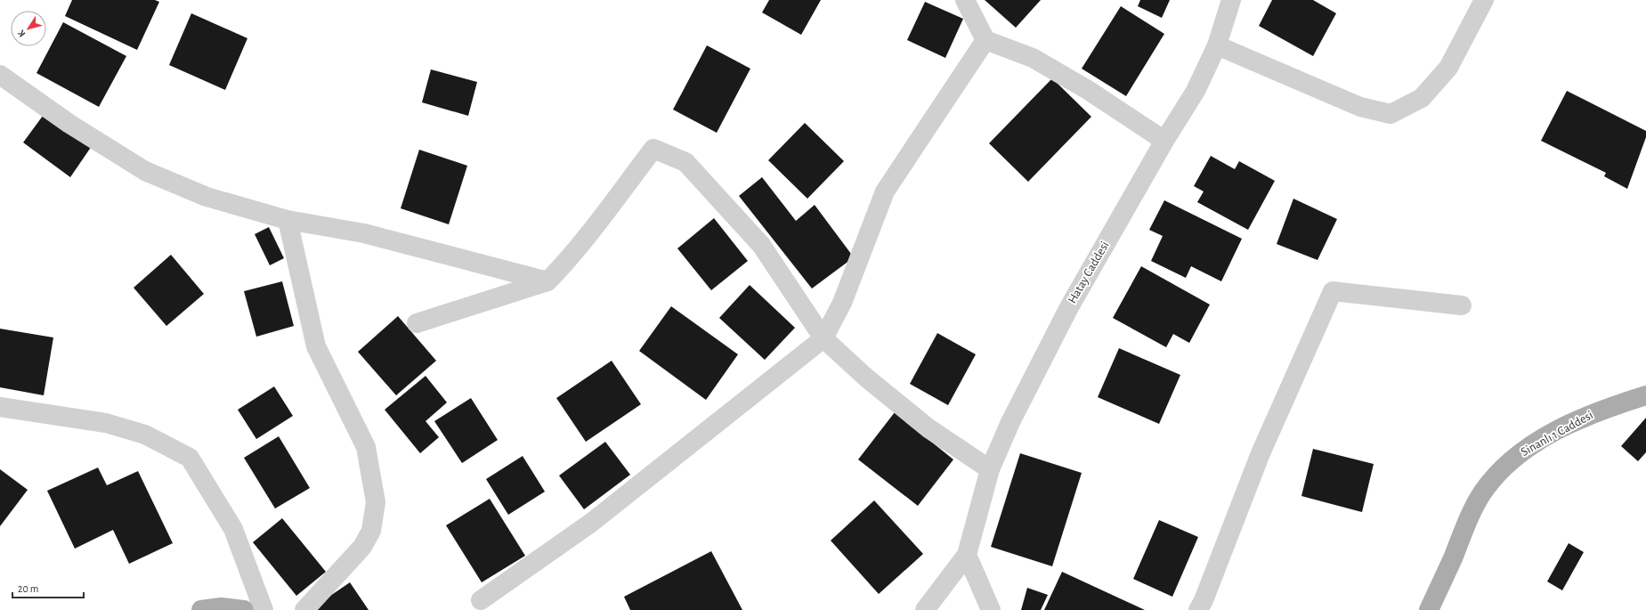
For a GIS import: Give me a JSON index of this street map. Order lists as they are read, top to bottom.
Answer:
{
  "streets": {
    "main road": ["Sinanlı 1 Caddesi"],
    "street": ["Hatay Caddesi"]
  },
  "scale_bar": "20 m",
  "north": "bottom left"
}
